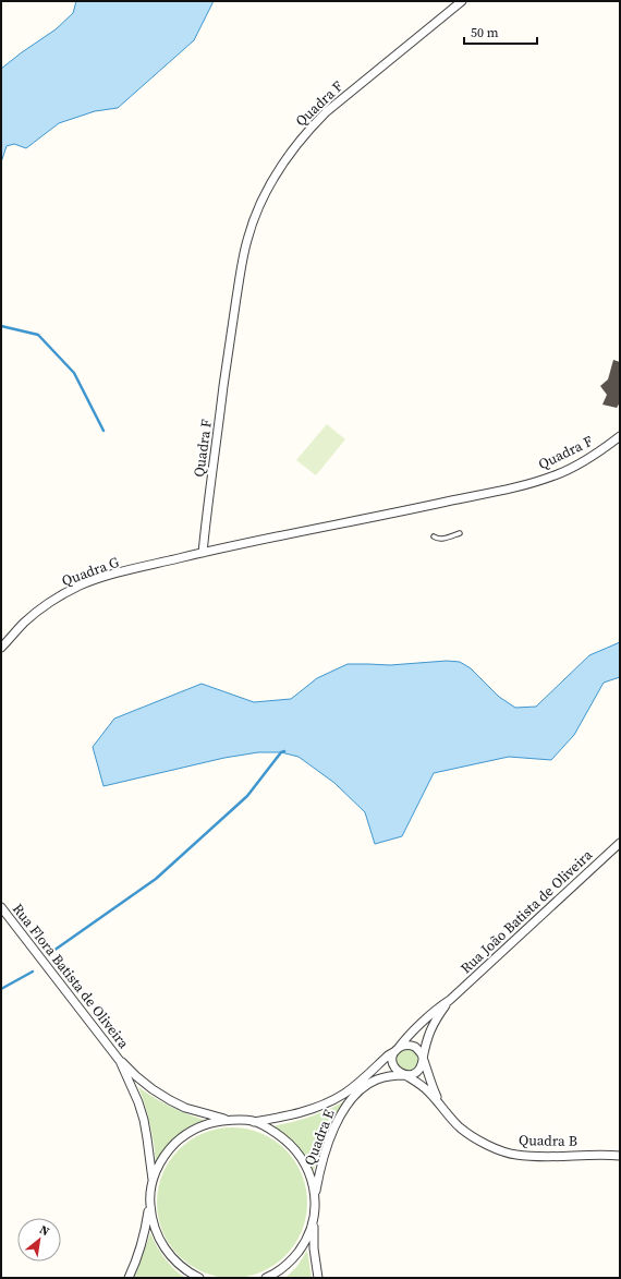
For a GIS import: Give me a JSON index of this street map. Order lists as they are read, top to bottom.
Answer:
{
  "streets": {
    "street": [
      "Quadra F",
      "Quadra G",
      "Rua João Batista de Oliveira",
      "Rua Flora Batista de Oliveira",
      "Quadra E",
      "Quadra B"
    ]
  },
  "crossings": [
    ["Quadra F", "Quadra G"],
    ["Rua João Batista de Oliveira", "Quadra E"],
    ["Rua João Batista de Oliveira", "Quadra B"],
    ["Quadra E", "Quadra B"]
  ],
  "scale_bar": "50 m",
  "north": "top right"
}
